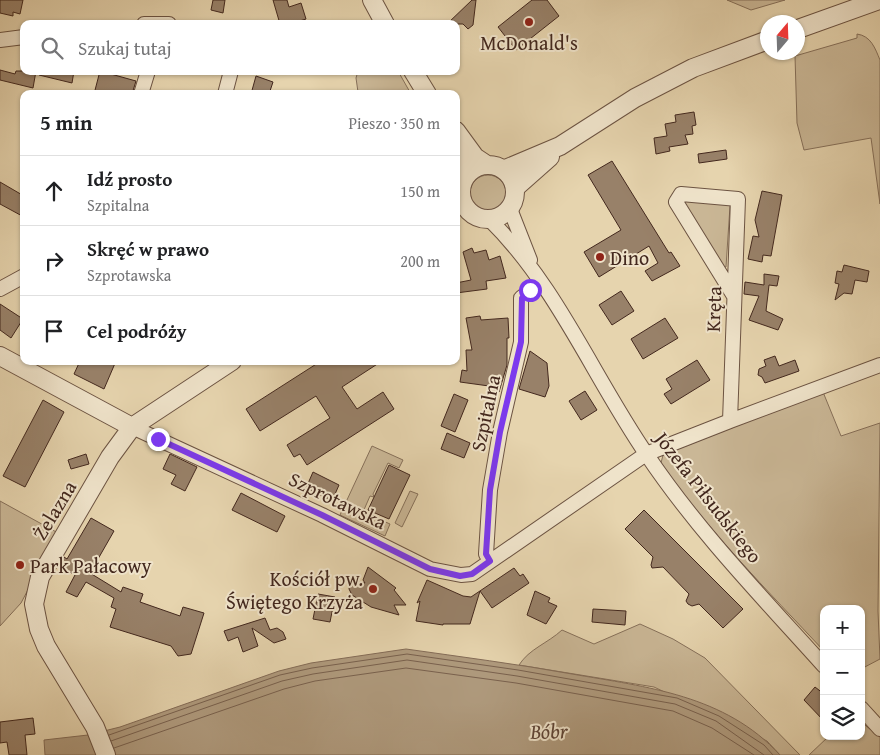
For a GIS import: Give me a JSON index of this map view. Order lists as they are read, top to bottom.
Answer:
{
  "streets": {
    "street": [
      "Kręta",
      "Szpitalna",
      "Józefa Piłsudskiego",
      "Szprotawska",
      "Żelazna"
    ]
  },
  "crossings": [
    ["Szpitalna", "Józefa Piłsudskiego"],
    ["Szpitalna", "Szprotawska"],
    ["Józefa Piłsudskiego", "Szprotawska"],
    ["Szprotawska", "Żelazna"]
  ],
  "water": ["Bóbr"],
  "places": [
    "McDonald's",
    "Dino",
    "Park Pałacowy",
    "Kościół pw. Świętego Krzyża"
  ],
  "north": "top",
  "page": {
    "search": "Szukaj tutaj",
    "heading": ["5 min", "Pieszo · 350 m"],
    "list": [
      ["Idź prosto", "Szpitalna", "150 m"],
      ["Skręć w prawo", "Szprotawska", "200 m"],
      "Cel podróży"
    ],
    "map_buttons": ["+", "−"]
  }
}
